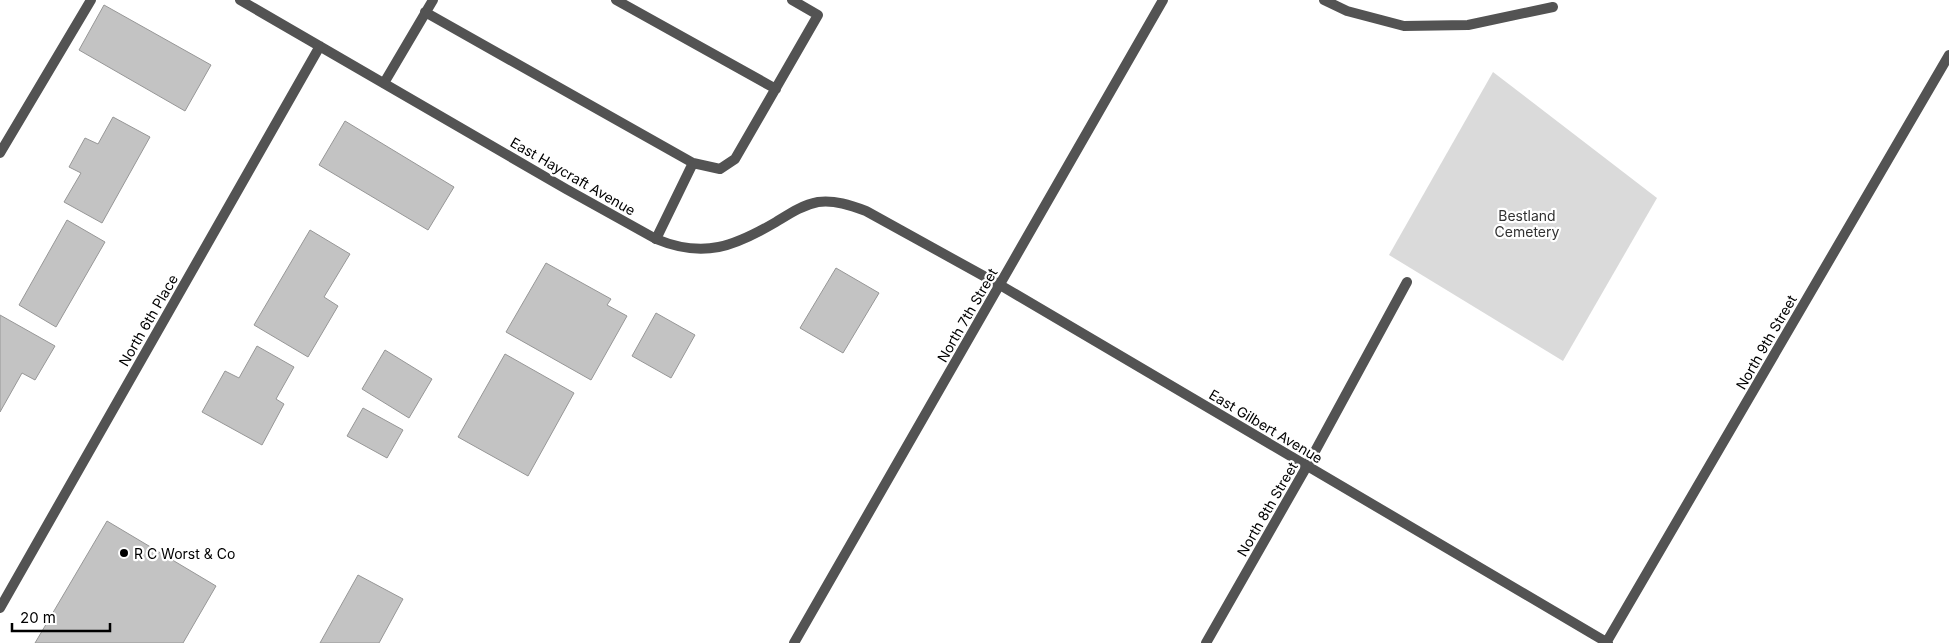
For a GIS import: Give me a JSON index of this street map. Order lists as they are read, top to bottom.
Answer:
{
  "streets": {
    "street": [
      "East Haycraft Avenue",
      "North 7th Street",
      "North 6th Place",
      "North 9th Street",
      "East Gilbert Avenue",
      "North 8th Street"
    ]
  },
  "crossings": [
    ["East Haycraft Avenue", "North 6th Place"],
    ["East Haycraft Avenue", "East Gilbert Avenue"],
    ["North 7th Street", "East Gilbert Avenue"],
    ["North 9th Street", "East Gilbert Avenue"],
    ["East Gilbert Avenue", "North 8th Street"]
  ],
  "parks": ["Bestland Cemetery"],
  "places": ["R C Worst & Co"],
  "scale_bar": "20 m"
}
